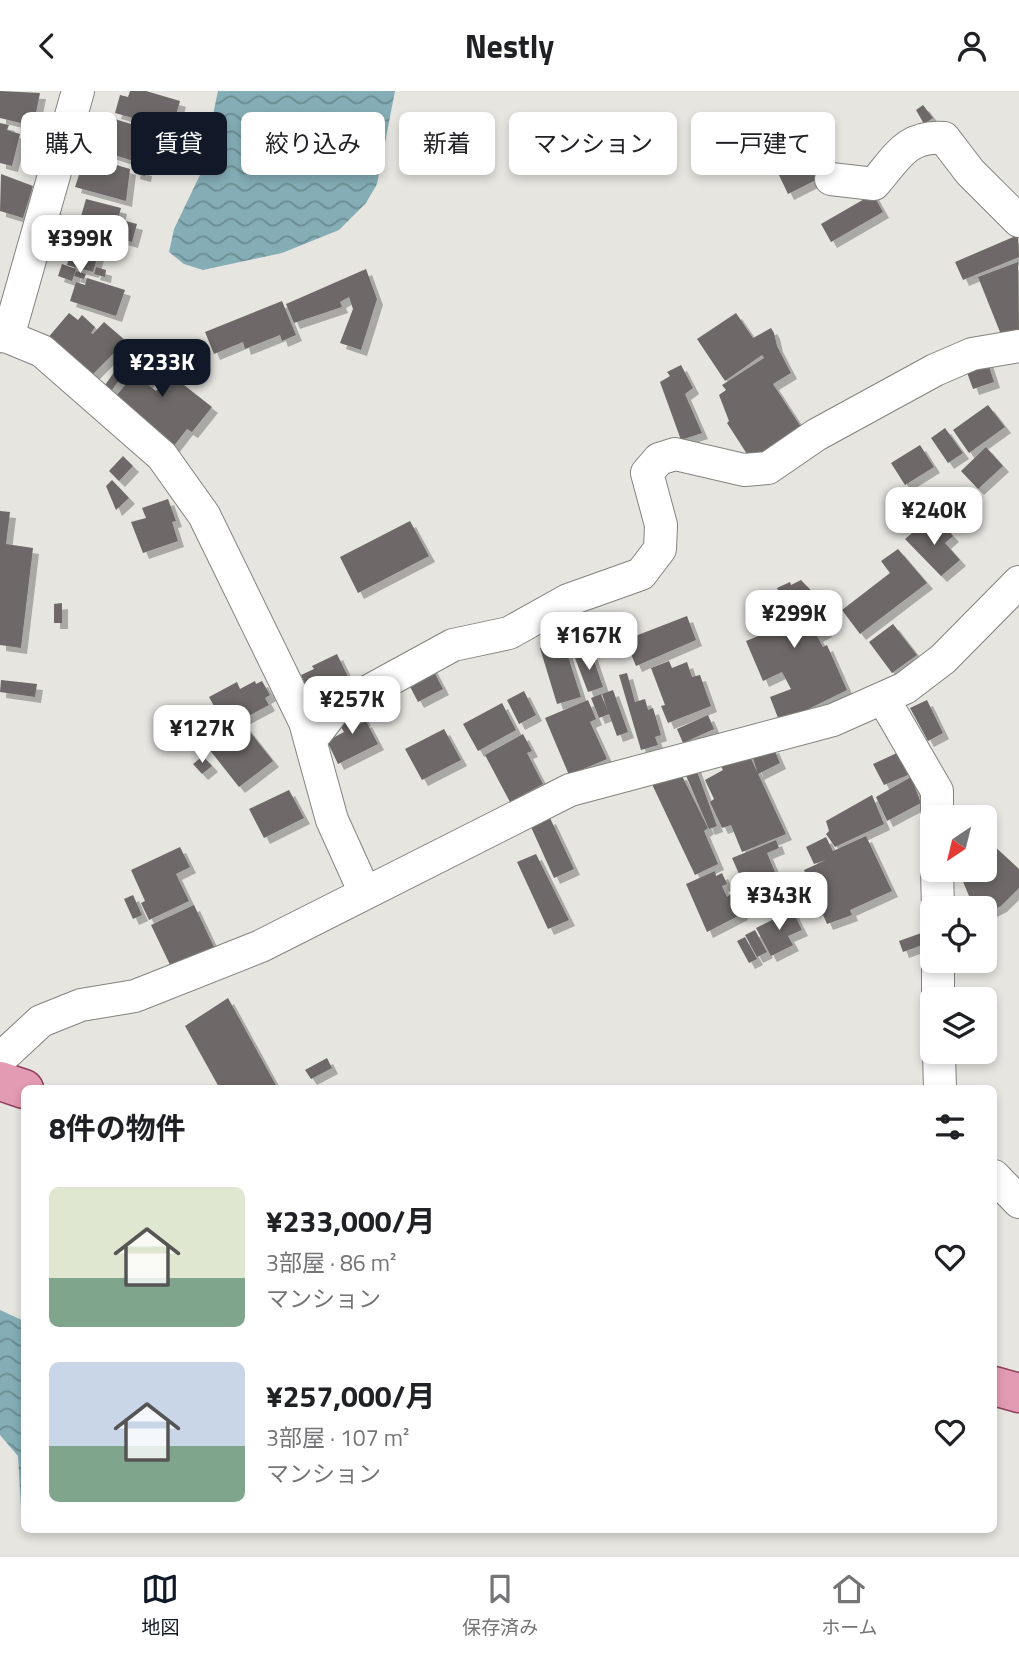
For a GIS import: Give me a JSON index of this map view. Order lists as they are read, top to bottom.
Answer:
{
  "north": "bottom left",
  "page": {
    "header": "Nestly",
    "chip": [
      "購入",
      "賃貸",
      "絞り込み",
      "新着",
      "マンション",
      "一戸建て"
    ],
    "price": [
      "¥399K",
      "¥233K",
      "¥240K",
      "¥299K",
      "¥167K",
      "¥257K",
      "¥127K",
      "¥343K"
    ],
    "heading": "8件の物件",
    "list": [
      {
        "name": "¥233,000/月",
        "note": "3部屋 · 86 m² · マンション"
      },
      {
        "name": "¥257,000/月",
        "note": "3部屋 · 107 m² · マンション"
      }
    ],
    "tabs": ["地図", "保存済み", "ホーム"]
  }
}
